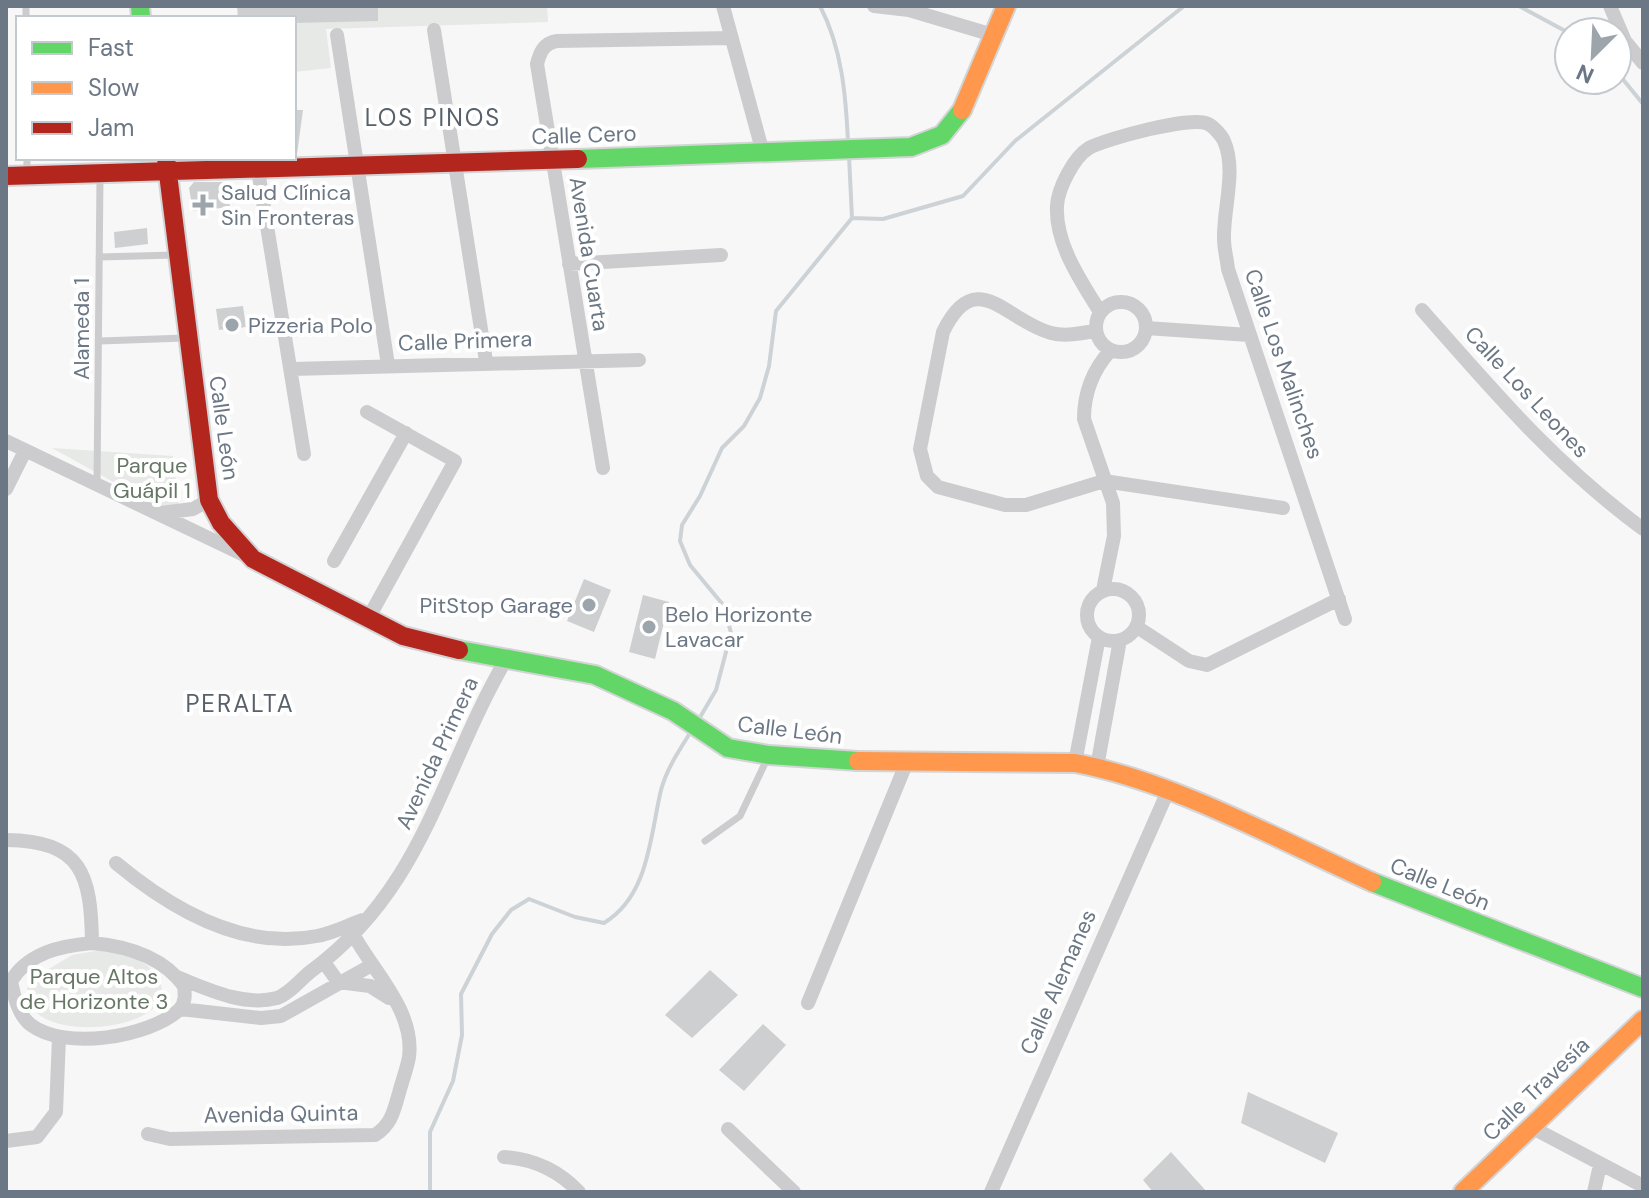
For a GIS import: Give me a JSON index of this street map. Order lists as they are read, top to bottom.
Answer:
{
  "streets": {
    "main road": ["Calle Cero", "Calle León", "Calle Travesía"],
    "street": [
      "Avenida Cuarta",
      "Calle Primera",
      "Calle Los Malinches",
      "Calle Los Leones",
      "Avenida Primera",
      "Calle Alemanes",
      "Avenida Quinta"
    ],
    "lane": ["Alameda 1"]
  },
  "crossings": [
    ["Calle Cero", "Avenida Cuarta"],
    ["Calle Cero", "Alameda 1"],
    ["Calle Cero", "Calle León"],
    ["Avenida Cuarta", "Calle Primera"],
    ["Calle León", "Avenida Primera"],
    ["Calle León", "Calle Alemanes"],
    ["Avenida Primera", "Avenida Quinta"]
  ],
  "districts": ["LOS PINOS", "PERALTA"],
  "parks": ["Parque Guápil 1", "Parque Altos de Horizonte 3"],
  "places": {
    "health": ["Salud Clínica Sin Fronteras"],
    "other": ["Pizzeria Polo", "PitStop Garage", "Belo Horizonte Lavacar"]
  },
  "legend": ["Fast", "Slow", "Jam"],
  "north": "bottom left"
}
